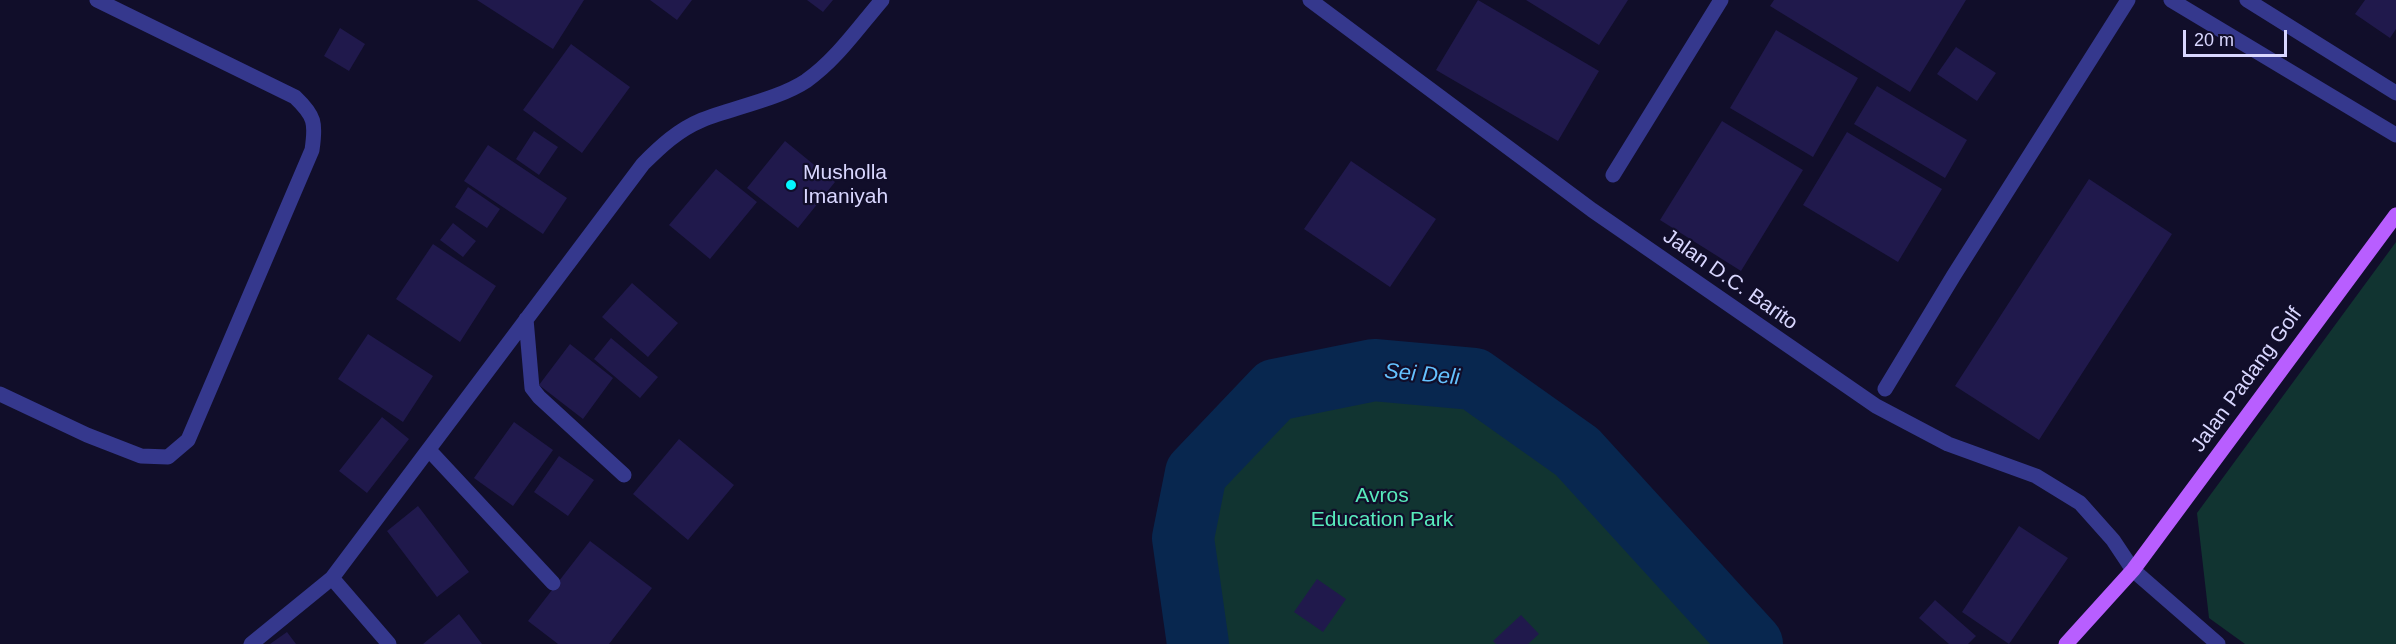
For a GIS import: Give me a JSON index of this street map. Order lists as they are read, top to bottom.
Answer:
{
  "streets": {
    "main road": ["Jalan Padang Golf"],
    "street": ["Jalan D.C. Barito"]
  },
  "crossings": [
    ["Jalan D.C. Barito", "Jalan Padang Golf"]
  ],
  "water": ["Sei Deli"],
  "parks": ["Avros Education Park"],
  "places": ["Musholla Imaniyah"],
  "scale_bar": "20 m"
}
